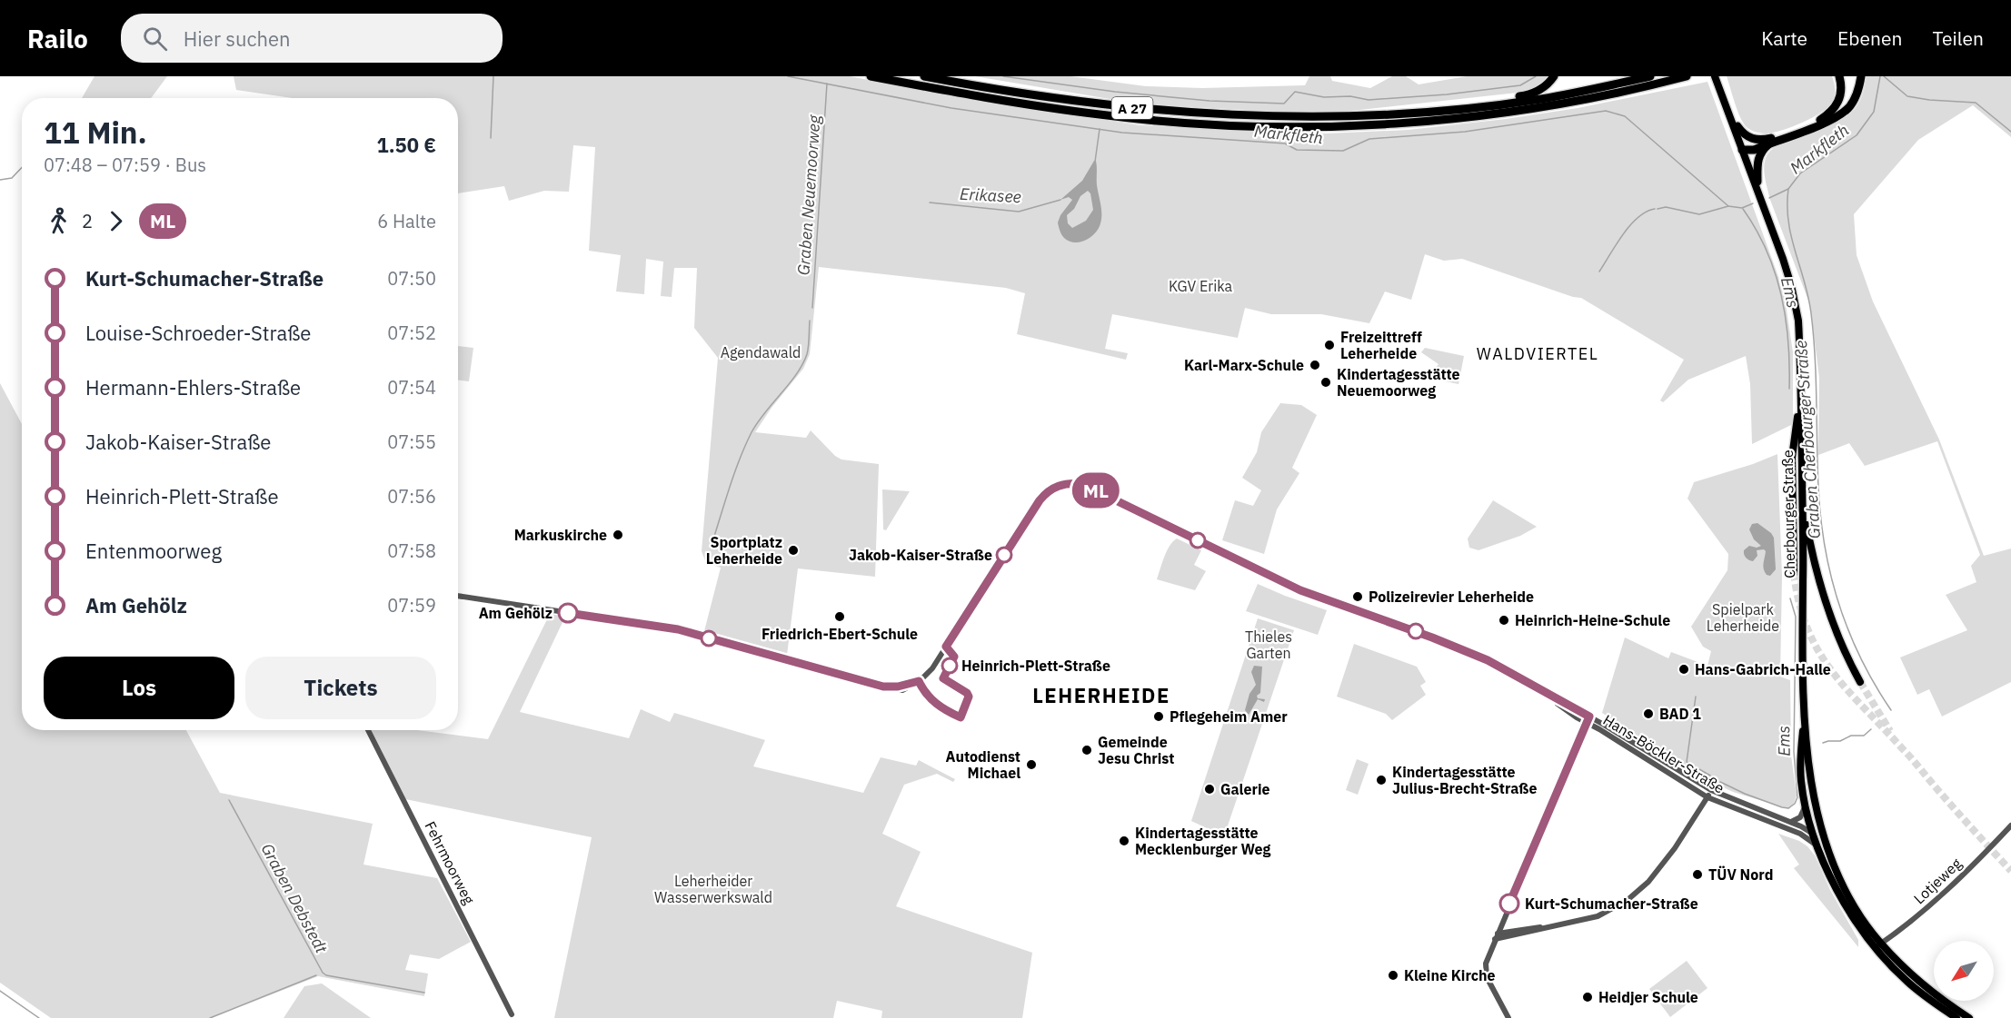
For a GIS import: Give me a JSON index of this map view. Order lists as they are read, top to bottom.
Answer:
{
  "streets": {
    "highway": ["A 27"],
    "main road": ["Cherbourger Straße"],
    "street": ["Hans-Böckler-Straße", "Fehrmoorweg", "Lotjeweg"]
  },
  "crossings": [
    ["Cherbourger Straße", "Hans-Böckler-Straße"],
    ["Cherbourger Straße", "Lotjeweg"]
  ],
  "districts": ["WALDVIERTEL", "LEHERHEIDE"],
  "water": [
    "Markfleth",
    "Graben Neuemoorweg",
    "Erikasee",
    "Ems",
    "Graben Cherbourger Straße",
    "Graben Debstedt"
  ],
  "parks": [
    "KGV Erika",
    "Agendawald",
    "Spielpark Leherheide",
    "Thieles Garten",
    "Leherheider Wasserwerkswald"
  ],
  "places": [
    "Freizeittreff Leherheide",
    "Karl-Marx-Schule",
    "Kindertagesstätte Neuemoorweg",
    "Markuskirche",
    "Sportplatz Leherheide",
    "Jakob-Kaiser-Straße",
    "Polizeirevier Leherheide",
    "Am Gehölz",
    "Friedrich-Ebert-Schule",
    "Heinrich-Heine-Schule",
    "Heinrich-Plett-Straße",
    "Hans-Gabrich-Halle",
    "BAD 1",
    "Pflegeheim Amer",
    "Gemeinde Jesu Christ",
    "Autodienst Michael",
    "Kindertagesstätte Julius-Brecht-Straße",
    "Galerie",
    "Kindertagesstätte Mecklenburger Weg",
    "TÜV Nord",
    "Kurt-Schumacher-Straße",
    "Kleine Kirche",
    "Heidjer Schule"
  ],
  "lines": ["bus line ML"],
  "north": "bottom left",
  "page": {
    "header": "Railo",
    "search": "Hier suchen",
    "nav": ["Karte", "Ebenen", "Teilen"],
    "on_map": "ML",
    "heading": ["11 Min.", "07:48 – 07:59 · Bus", "1.50 €"],
    "legs": ["2", "ML", "6 Halte"],
    "list": [
      {
        "name": "Kurt-Schumacher-Straße",
        "value": "07:50"
      },
      {
        "name": "Louise-Schroeder-Straße",
        "value": "07:52"
      },
      {
        "name": "Hermann-Ehlers-Straße",
        "value": "07:54"
      },
      {
        "name": "Jakob-Kaiser-Straße",
        "value": "07:55"
      },
      {
        "name": "Heinrich-Plett-Straße",
        "value": "07:56"
      },
      {
        "name": "Entenmoorweg",
        "value": "07:58"
      },
      {
        "name": "Am Gehölz",
        "value": "07:59"
      }
    ],
    "buttons": ["Los", "Tickets"]
  }
}
